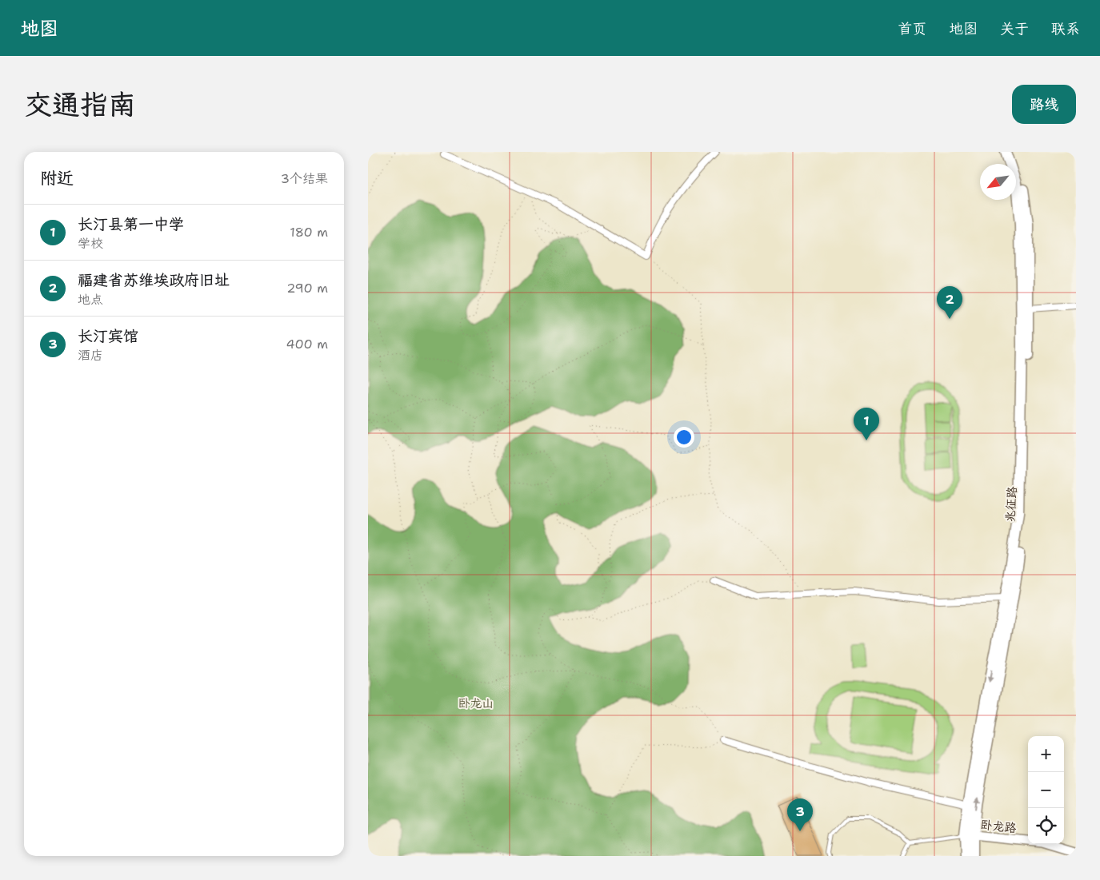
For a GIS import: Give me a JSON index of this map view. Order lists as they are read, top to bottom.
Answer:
{
  "streets": {
    "main road": ["兆征路"],
    "street": ["卧龙路"]
  },
  "crossings": [
    ["兆征路", "卧龙路"]
  ],
  "parks": ["卧龙山"],
  "north": "bottom left",
  "page": {
    "header": "地图",
    "nav": [
      "首页",
      "地图",
      "关于",
      "联系"
    ],
    "buttons": "路线",
    "title": "交通指南",
    "heading": ["附近", "3个结果"],
    "list": [
      {
        "mark": "1",
        "name": "长汀县第一中学",
        "note": "学校",
        "value": "180 m"
      },
      {
        "mark": "2",
        "name": "福建省苏维埃政府旧址",
        "note": "地点",
        "value": "290 m"
      },
      {
        "mark": "3",
        "name": "长汀宾馆",
        "note": "酒店",
        "value": "400 m"
      }
    ],
    "pins": ["2", "1", "3"],
    "map_buttons": ["+", "−"]
  }
}
